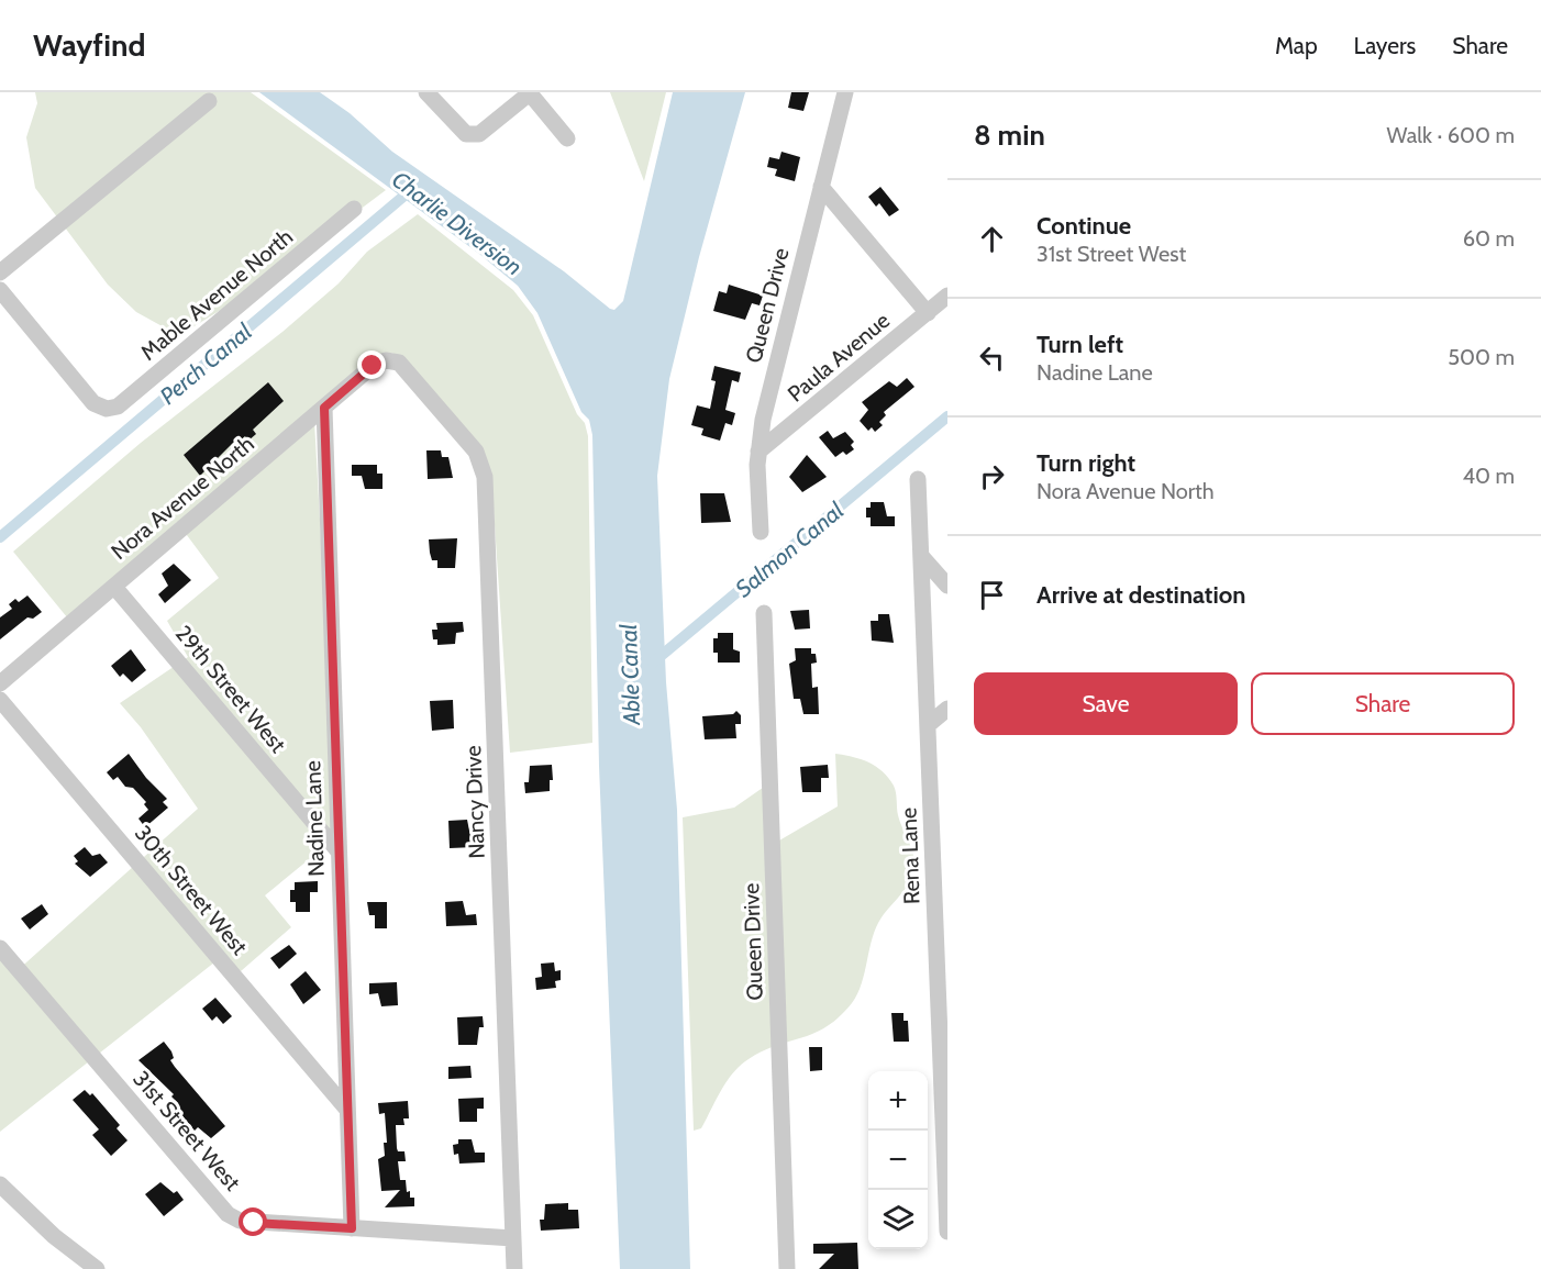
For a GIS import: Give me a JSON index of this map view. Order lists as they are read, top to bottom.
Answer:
{
  "streets": {
    "street": [
      "Mable Avenue North",
      "Queen Drive",
      "Paula Avenue",
      "Nora Avenue North",
      "29th Street West",
      "Nancy Drive",
      "Nadine Lane",
      "Rena Lane",
      "30th Street West",
      "31st Street West"
    ]
  },
  "crossings": [
    ["Queen Drive", "Paula Avenue"],
    ["Nora Avenue North", "29th Street West"],
    ["Nora Avenue North", "Nancy Drive"],
    ["Nora Avenue North", "Nadine Lane"],
    ["29th Street West", "Nadine Lane"],
    ["Nancy Drive", "31st Street West"],
    ["Nadine Lane", "30th Street West"],
    ["Nadine Lane", "31st Street West"]
  ],
  "water": [
    "Charlie Diversion",
    "Perch Canal",
    "Salmon Canal",
    "Able Canal"
  ],
  "page": {
    "header": "Wayfind",
    "nav": ["Map", "Layers", "Share"],
    "heading": ["8 min", "Walk · 600 m"],
    "list": [
      ["Continue", "31st Street West", "60 m"],
      ["Turn left", "Nadine Lane", "500 m"],
      ["Turn right", "Nora Avenue North", "40 m"],
      "Arrive at destination"
    ],
    "buttons": ["Save", "Share"],
    "map_buttons": ["+", "−"]
  }
}
